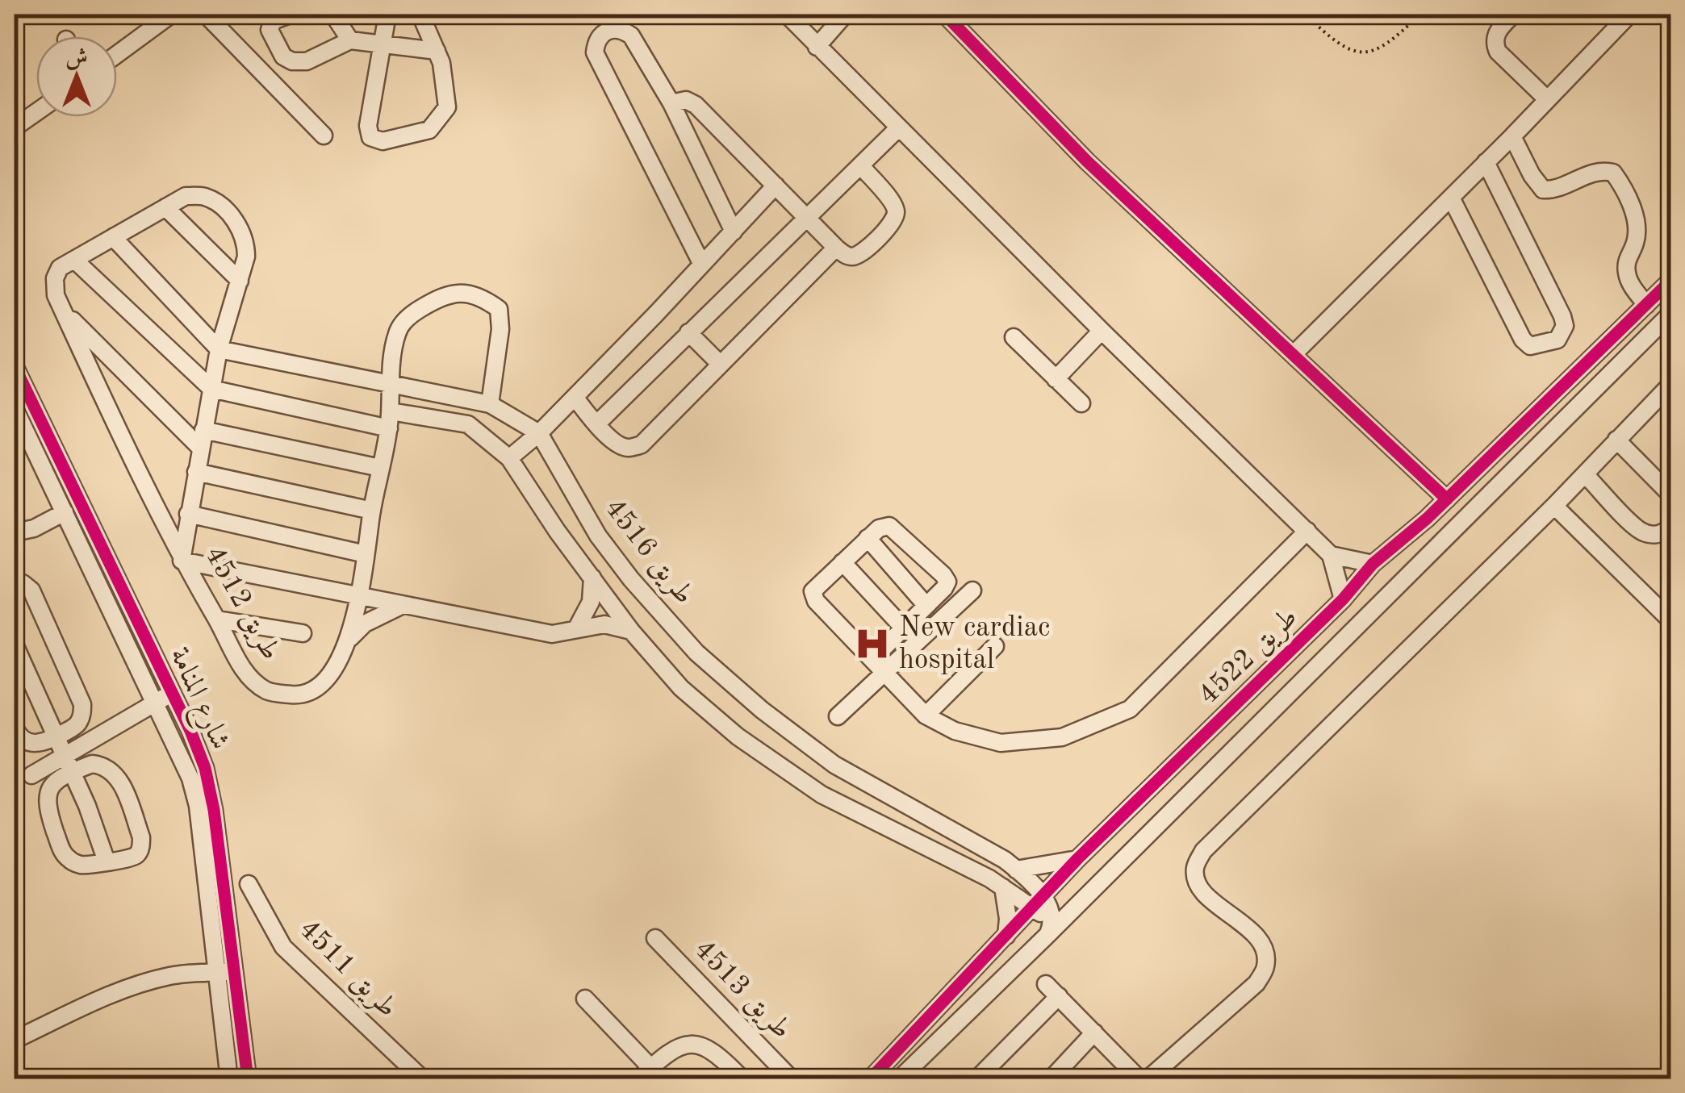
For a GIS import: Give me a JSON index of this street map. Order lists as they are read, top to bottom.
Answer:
{
  "streets": {
    "street": [
      "طريق 4516",
      "طريق 4512",
      "طريق 4522",
      "شارع المنامة",
      "طريق 4511",
      "طريق 4513"
    ]
  },
  "crossings": [
    ["طريق 4516", "طريق 4512"],
    ["طريق 4516", "طريق 4522"]
  ],
  "places": {
    "hospital": ["New cardiac hospital"]
  },
  "north": "top"
}
